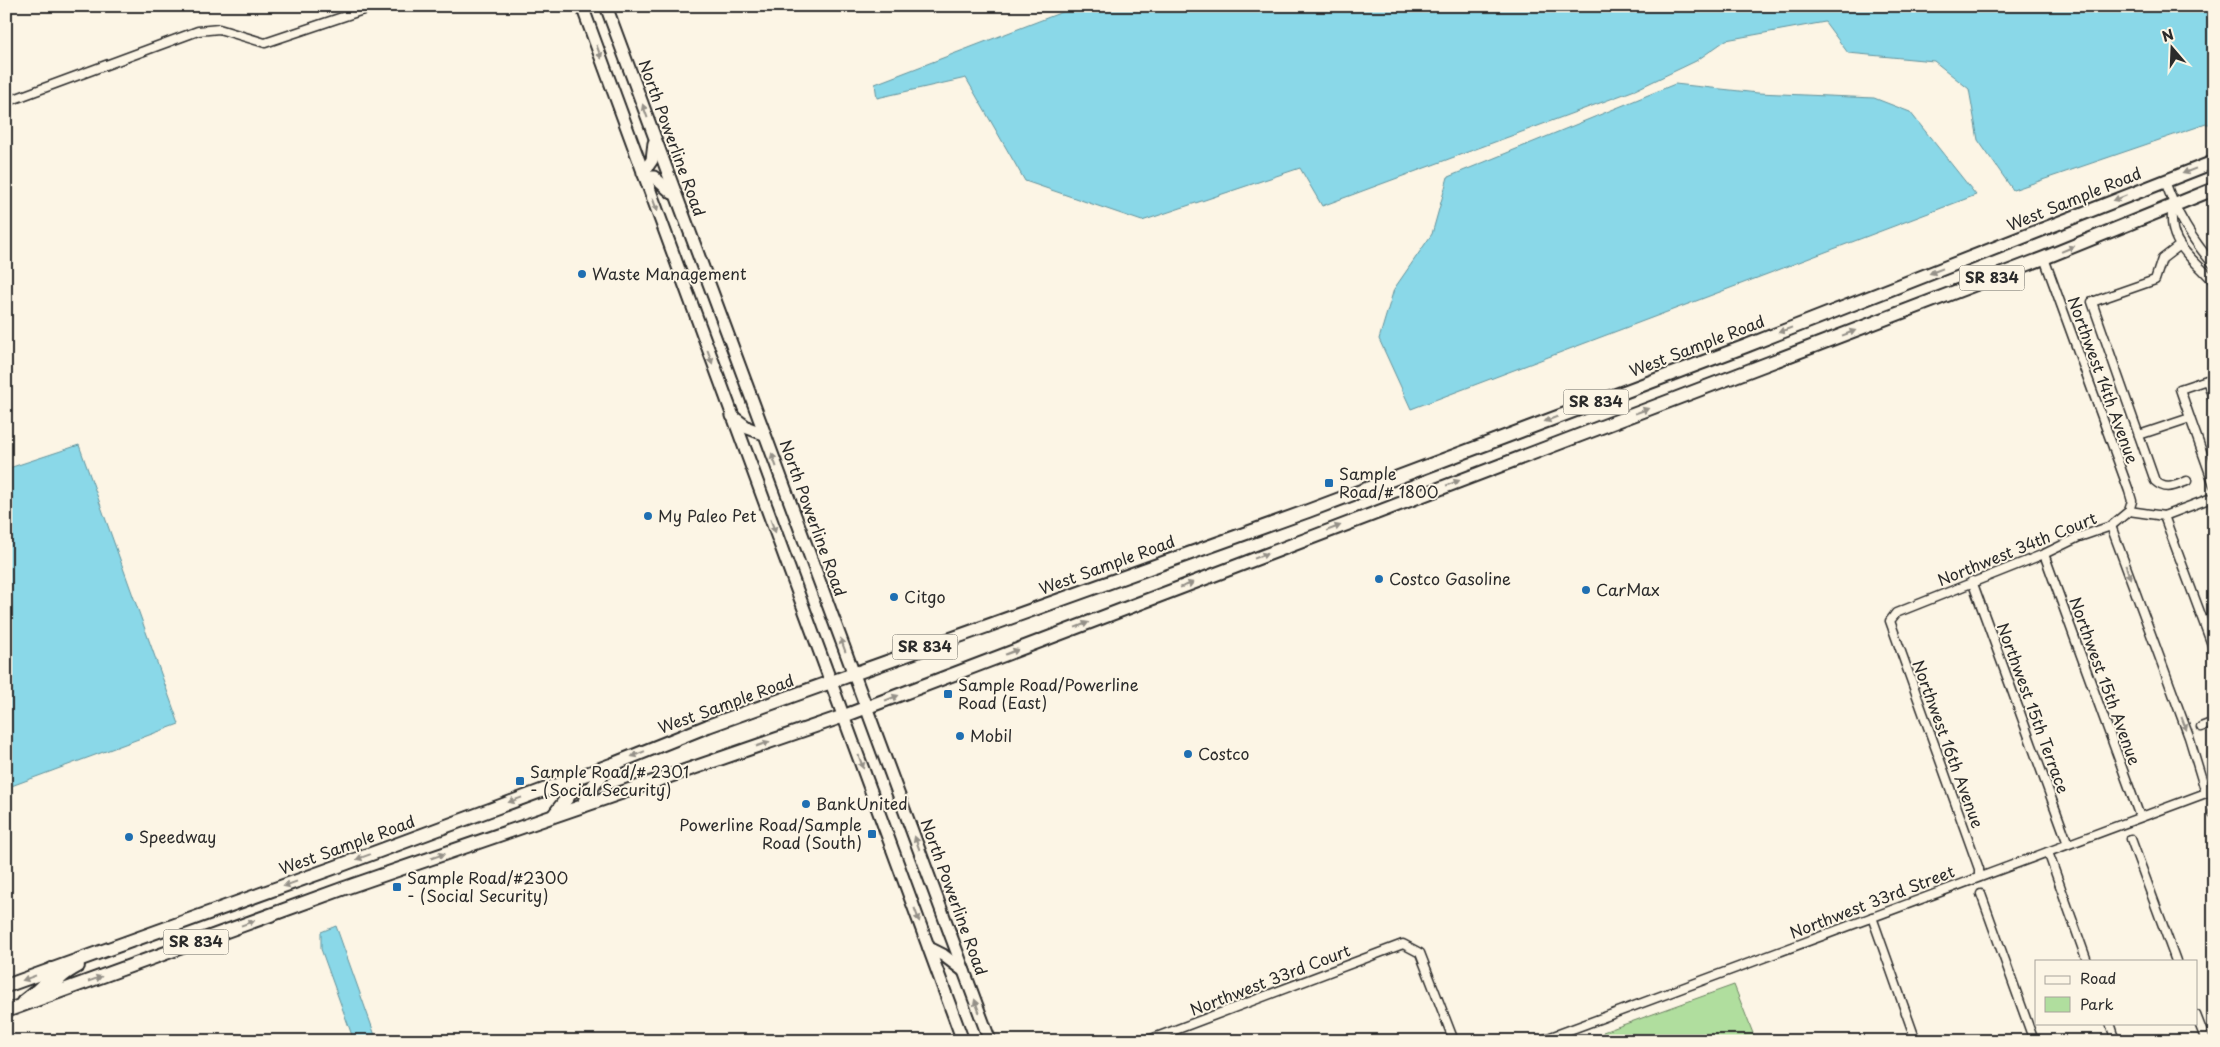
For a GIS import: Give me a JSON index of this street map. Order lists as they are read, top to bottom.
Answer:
{
  "streets": {
    "main road": ["North Powerline Road", "West Sample Road", "SR 834"],
    "street": [
      "Northwest 14th Avenue",
      "Northwest 34th Court",
      "Northwest 15th Avenue",
      "Northwest 15th Terrace",
      "Northwest 16th Avenue",
      "Northwest 33rd Street",
      "Northwest 33rd Court"
    ]
  },
  "crossings": [
    ["North Powerline Road", "West Sample Road"],
    ["North Powerline Road", "SR 834"],
    ["SR 834", "Northwest 14th Avenue"],
    ["Northwest 14th Avenue", "Northwest 34th Court"],
    ["Northwest 34th Court", "Northwest 15th Avenue"],
    ["Northwest 34th Court", "Northwest 15th Terrace"],
    ["Northwest 34th Court", "Northwest 16th Avenue"],
    ["Northwest 15th Avenue", "Northwest 33rd Street"],
    ["Northwest 15th Terrace", "Northwest 33rd Street"],
    ["Northwest 16th Avenue", "Northwest 33rd Street"]
  ],
  "places": {
    "other": [
      "Waste Management",
      "My Paleo Pet",
      "Costco Gasoline",
      "CarMax",
      "Citgo",
      "Mobil",
      "Costco",
      "BankUnited",
      "Speedway"
    ],
    "transit": [
      "Sample Road/# 1800",
      "Sample Road/Powerline Road (East)",
      "Sample Road/# 2301 - (Social Security)",
      "Powerline Road/Sample Road (South)",
      "Sample Road/#2300 - (Social Security)"
    ]
  },
  "legend": ["Road", "Park"],
  "north": "top"
}
